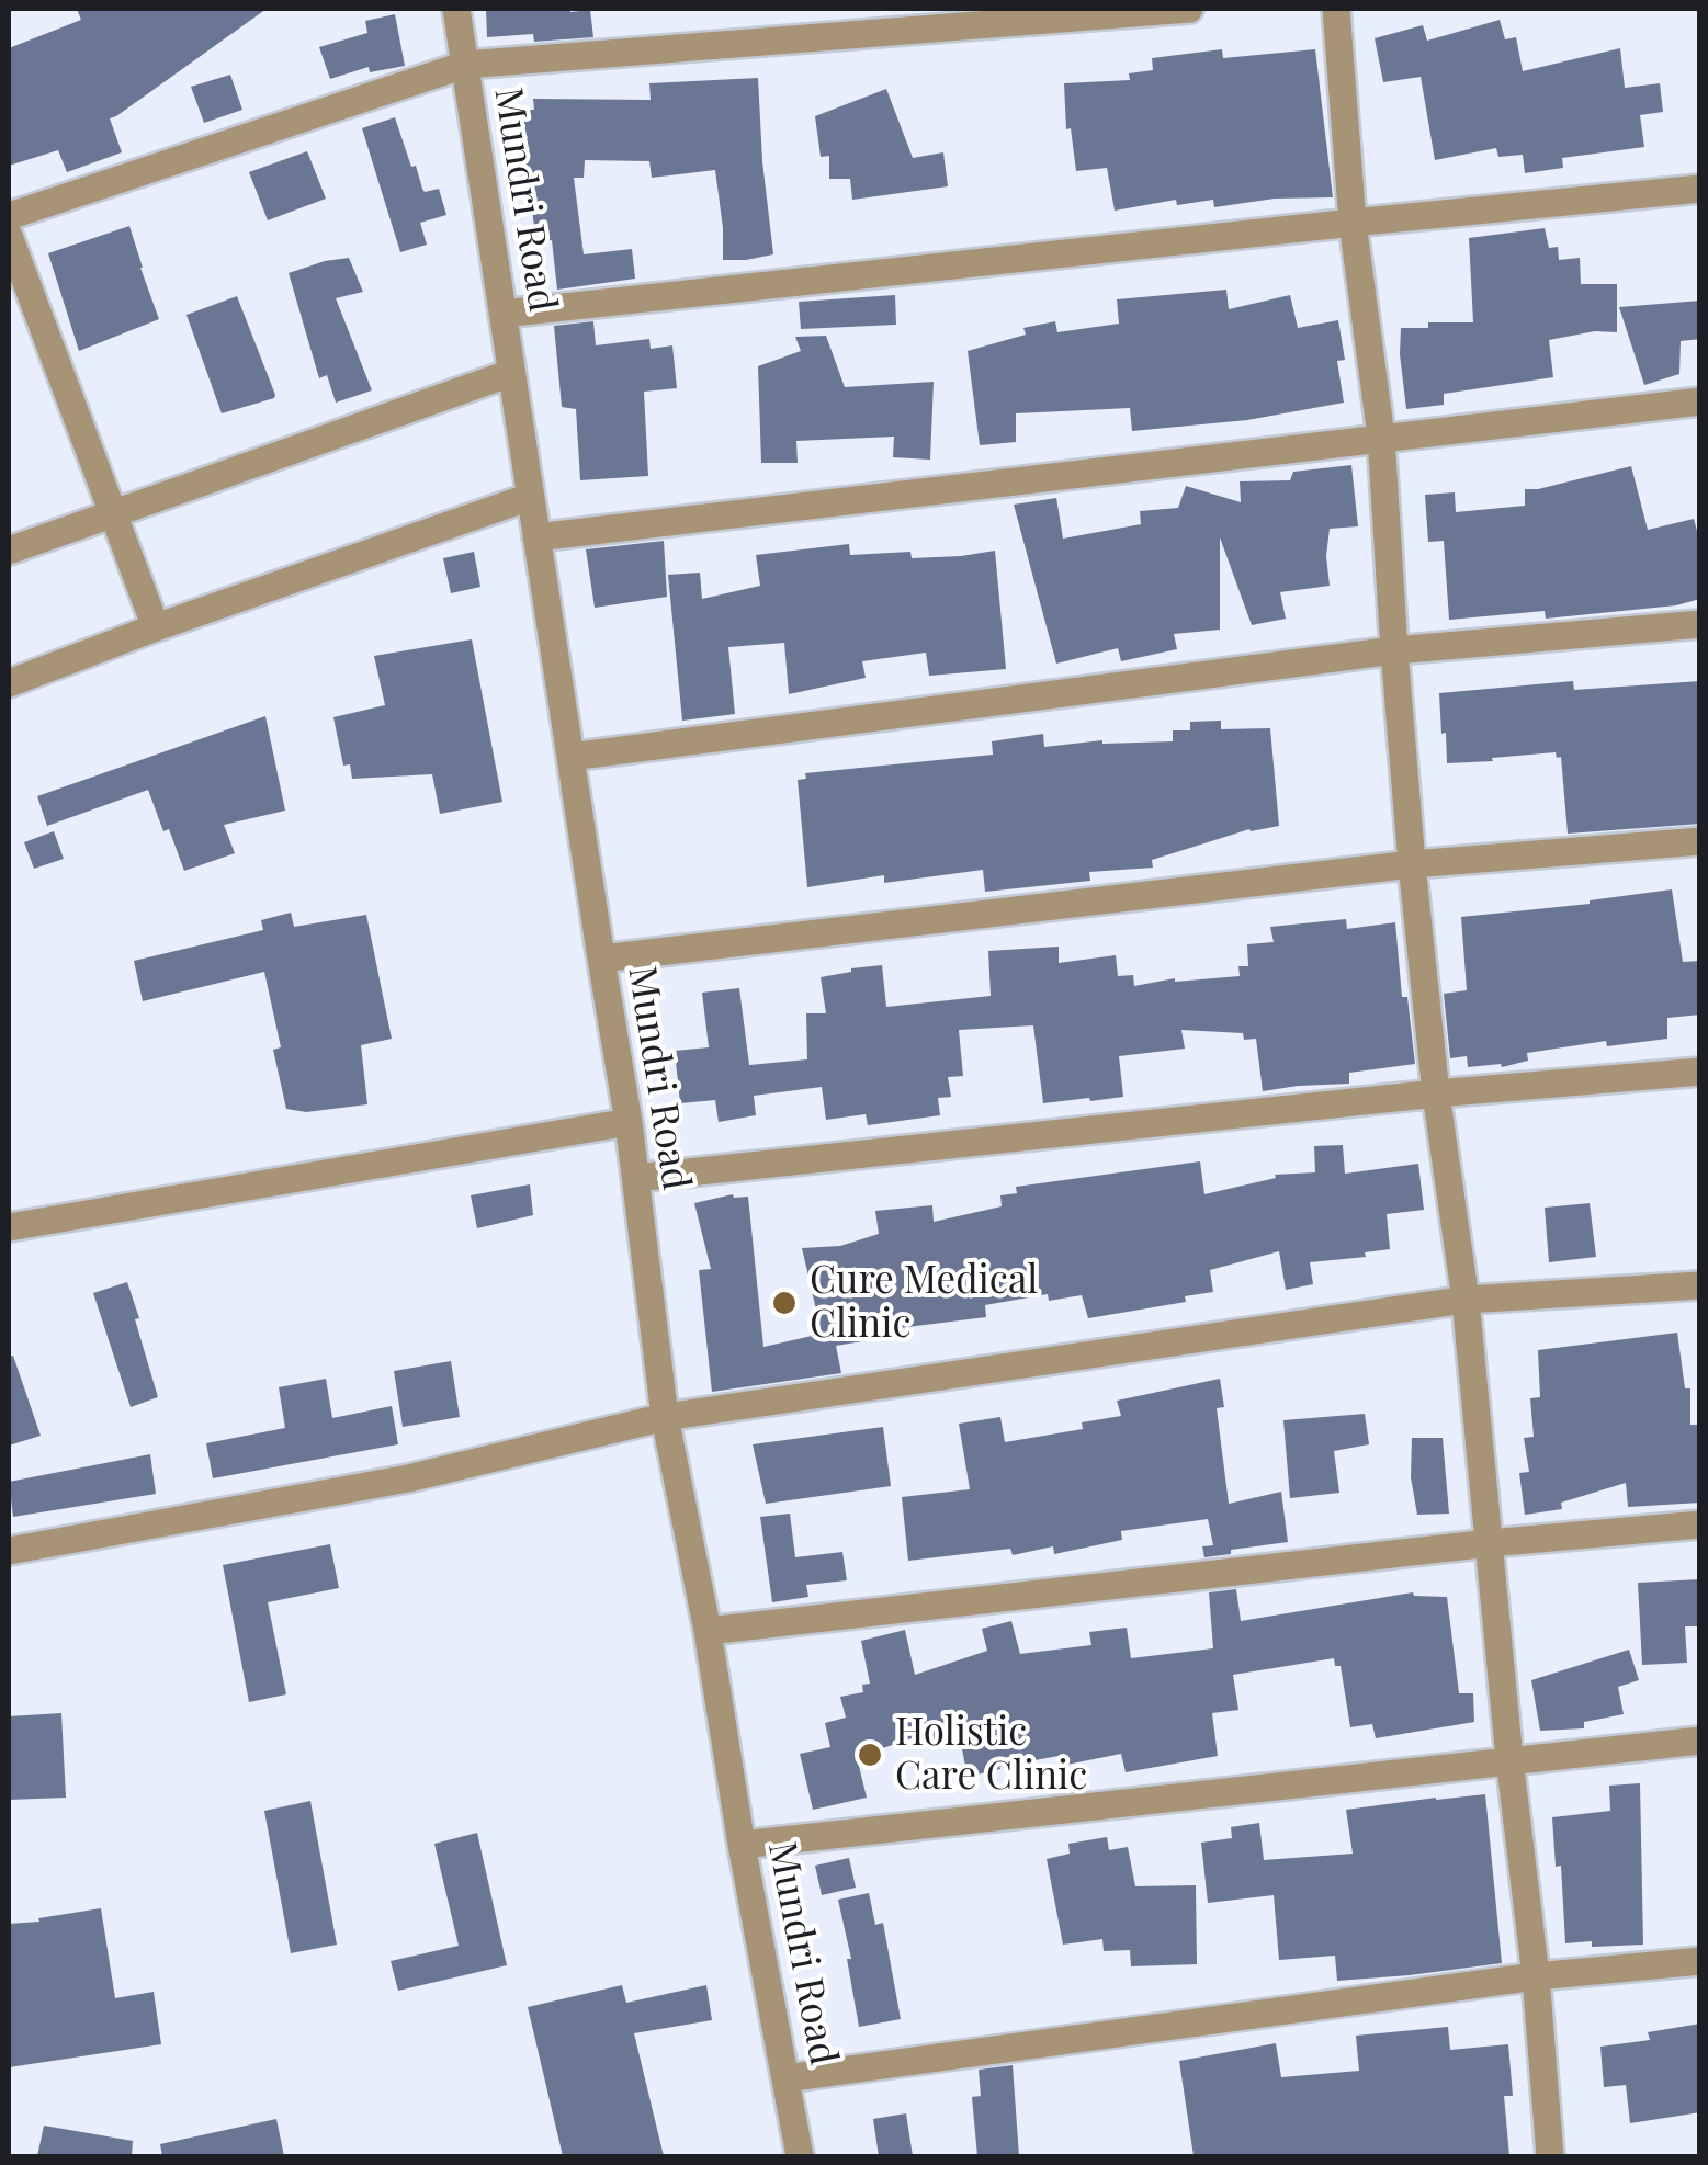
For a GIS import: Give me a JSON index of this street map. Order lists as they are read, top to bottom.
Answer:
{
  "streets": {
    "street": ["Mundri Road"]
  },
  "places": ["Cure Medical Clinic", "Holistic Care Clinic"]
}
